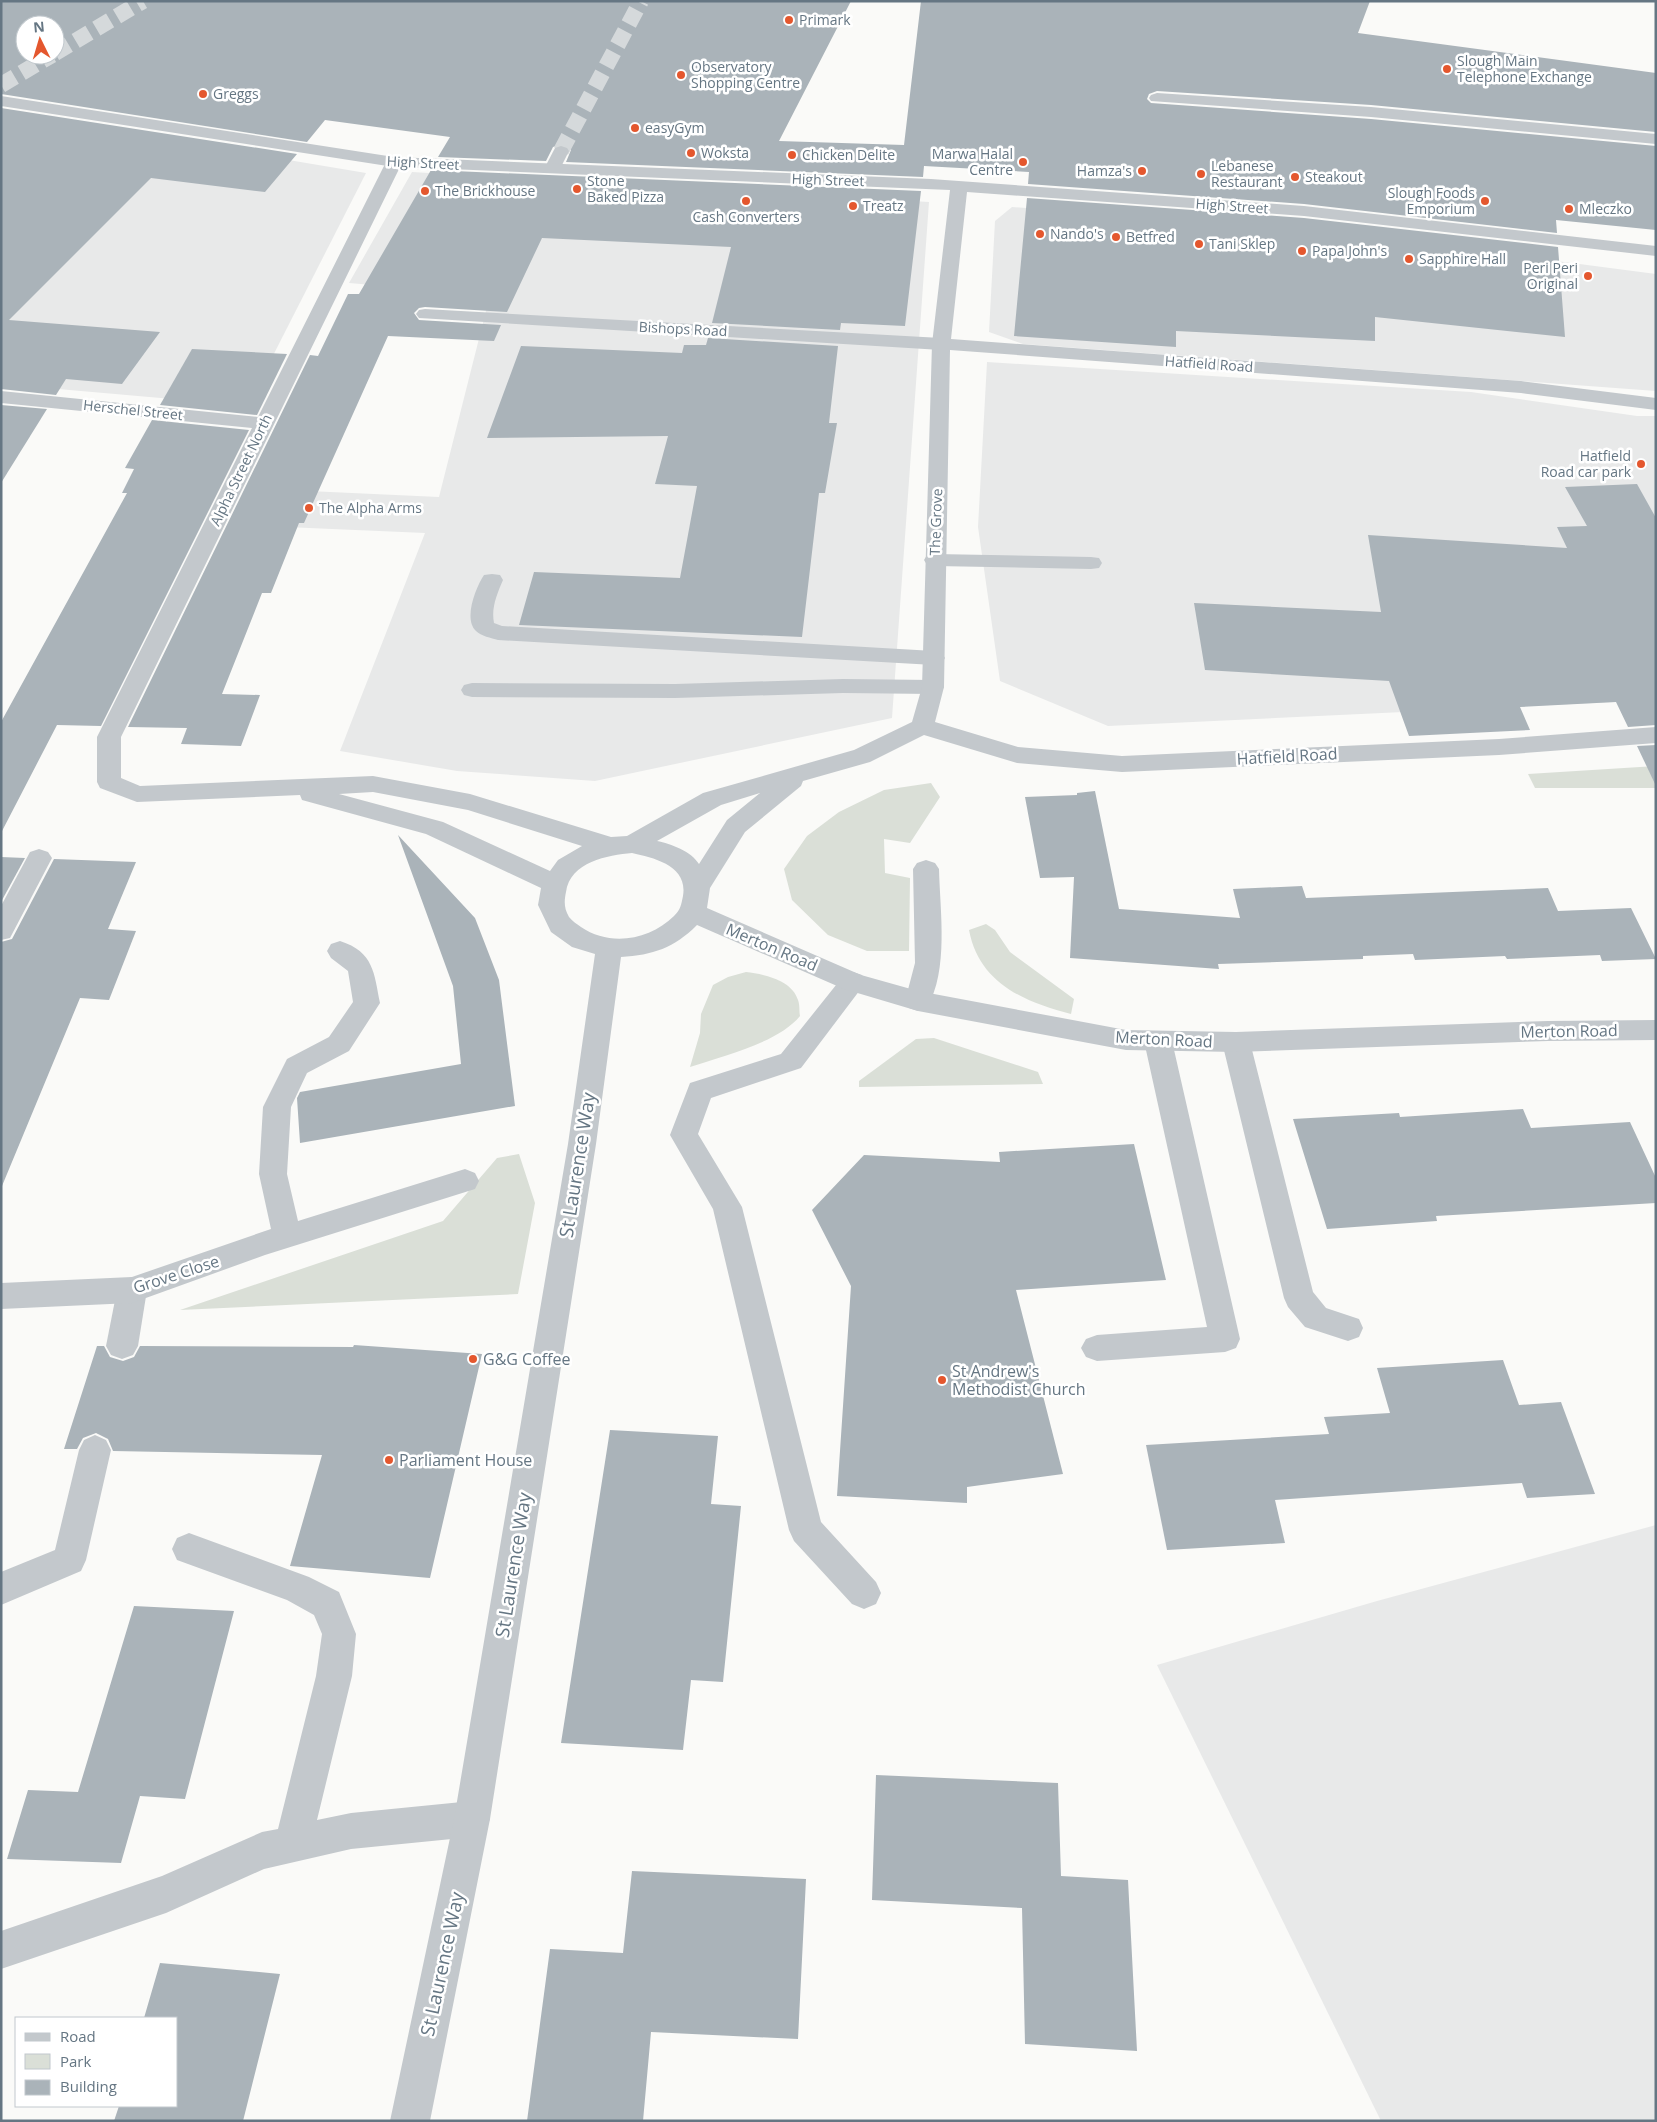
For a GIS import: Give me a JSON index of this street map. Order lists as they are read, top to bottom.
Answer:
{
  "streets": {
    "street": [
      "High Street",
      "Bishops Road",
      "Hatfield Road",
      "Herschel Street",
      "Alpha Street North",
      "The Grove",
      "Merton Road",
      "St Laurence Way",
      "Grove Close"
    ]
  },
  "crossings": [
    ["High Street", "Alpha Street North"],
    ["High Street", "The Grove"],
    ["Bishops Road", "Hatfield Road"],
    ["Bishops Road", "The Grove"],
    ["Hatfield Road", "The Grove"],
    ["Herschel Street", "Alpha Street North"],
    ["Merton Road", "St Laurence Way"]
  ],
  "places": [
    "Primark",
    "Slough Main Telephone Exchange",
    "Observatory Shopping Centre",
    "Greggs",
    "easyGym",
    "Woksta",
    "Chicken Delite",
    "Marwa Halal Centre",
    "Hamza's",
    "Lebanese Restaurant",
    "Steakout",
    "Stone Baked Pizza",
    "The Brickhouse",
    "Cash Converters",
    "Slough Foods Emporium",
    "Treatz",
    "Mleczko",
    "Nando's",
    "Betfred",
    "Tani Sklep",
    "Papa John's",
    "Sapphire Hall",
    "Peri Peri Original",
    "Hatfield Road car park",
    "The Alpha Arms",
    "G&G Coffee",
    "St Andrew's Methodist Church",
    "Parliament House"
  ],
  "legend": ["Road", "Park", "Building"],
  "north": "top"
}
